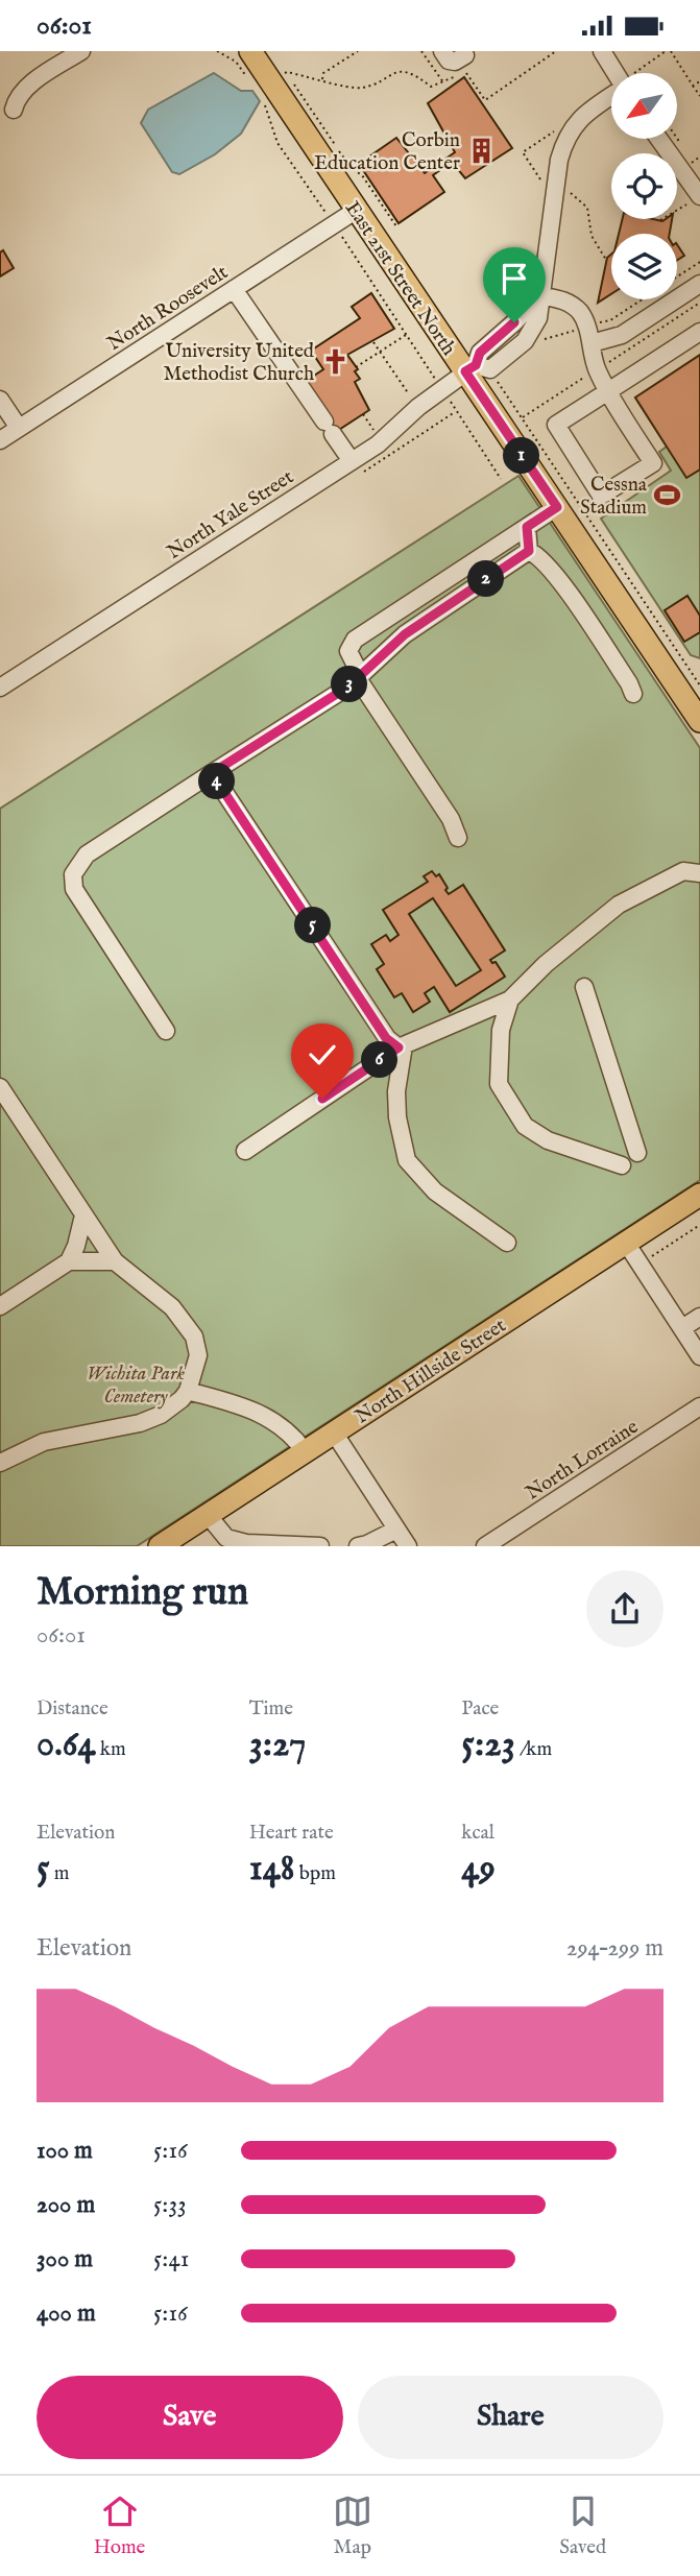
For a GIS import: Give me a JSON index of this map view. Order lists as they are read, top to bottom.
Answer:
{
  "streets": {
    "main road": ["East 21st Street North", "North Hillside Street"],
    "street": ["North Roosevelt", "North Yale Street", "North Lorraine"]
  },
  "crossings": [
    ["East 21st Street North", "North Roosevelt"],
    ["East 21st Street North", "North Yale Street"]
  ],
  "parks": ["Wichita Park Cemetery"],
  "places": {
    "building": ["Corbin Education Center"],
    "church": ["University United Methodist Church"],
    "sports": ["Cessna Stadium"]
  },
  "north": "bottom left",
  "page": {
    "status": "06:01",
    "pins": [
      "1",
      "2",
      "3",
      "4",
      "5",
      "6"
    ],
    "heading": ["Morning run", "06:01"],
    "stats": [
      ["Distance", "0.64 km"],
      ["Time", "3:27"],
      ["Pace", "5:23 /km"],
      ["Elevation", "5 m"],
      ["Heart rate", "148 bpm"],
      ["kcal", "49"]
    ],
    "chart": ["Elevation", "294–299 m"],
    "list": [
      {
        "name": "100 m",
        "note": "5:16"
      },
      {
        "name": "200 m",
        "note": "5:33"
      },
      {
        "name": "300 m",
        "note": "5:41"
      },
      {
        "name": "400 m",
        "note": "5:16"
      }
    ],
    "buttons": ["Save", "Share"],
    "tabs": ["Home", "Map", "Saved"]
  }
}
